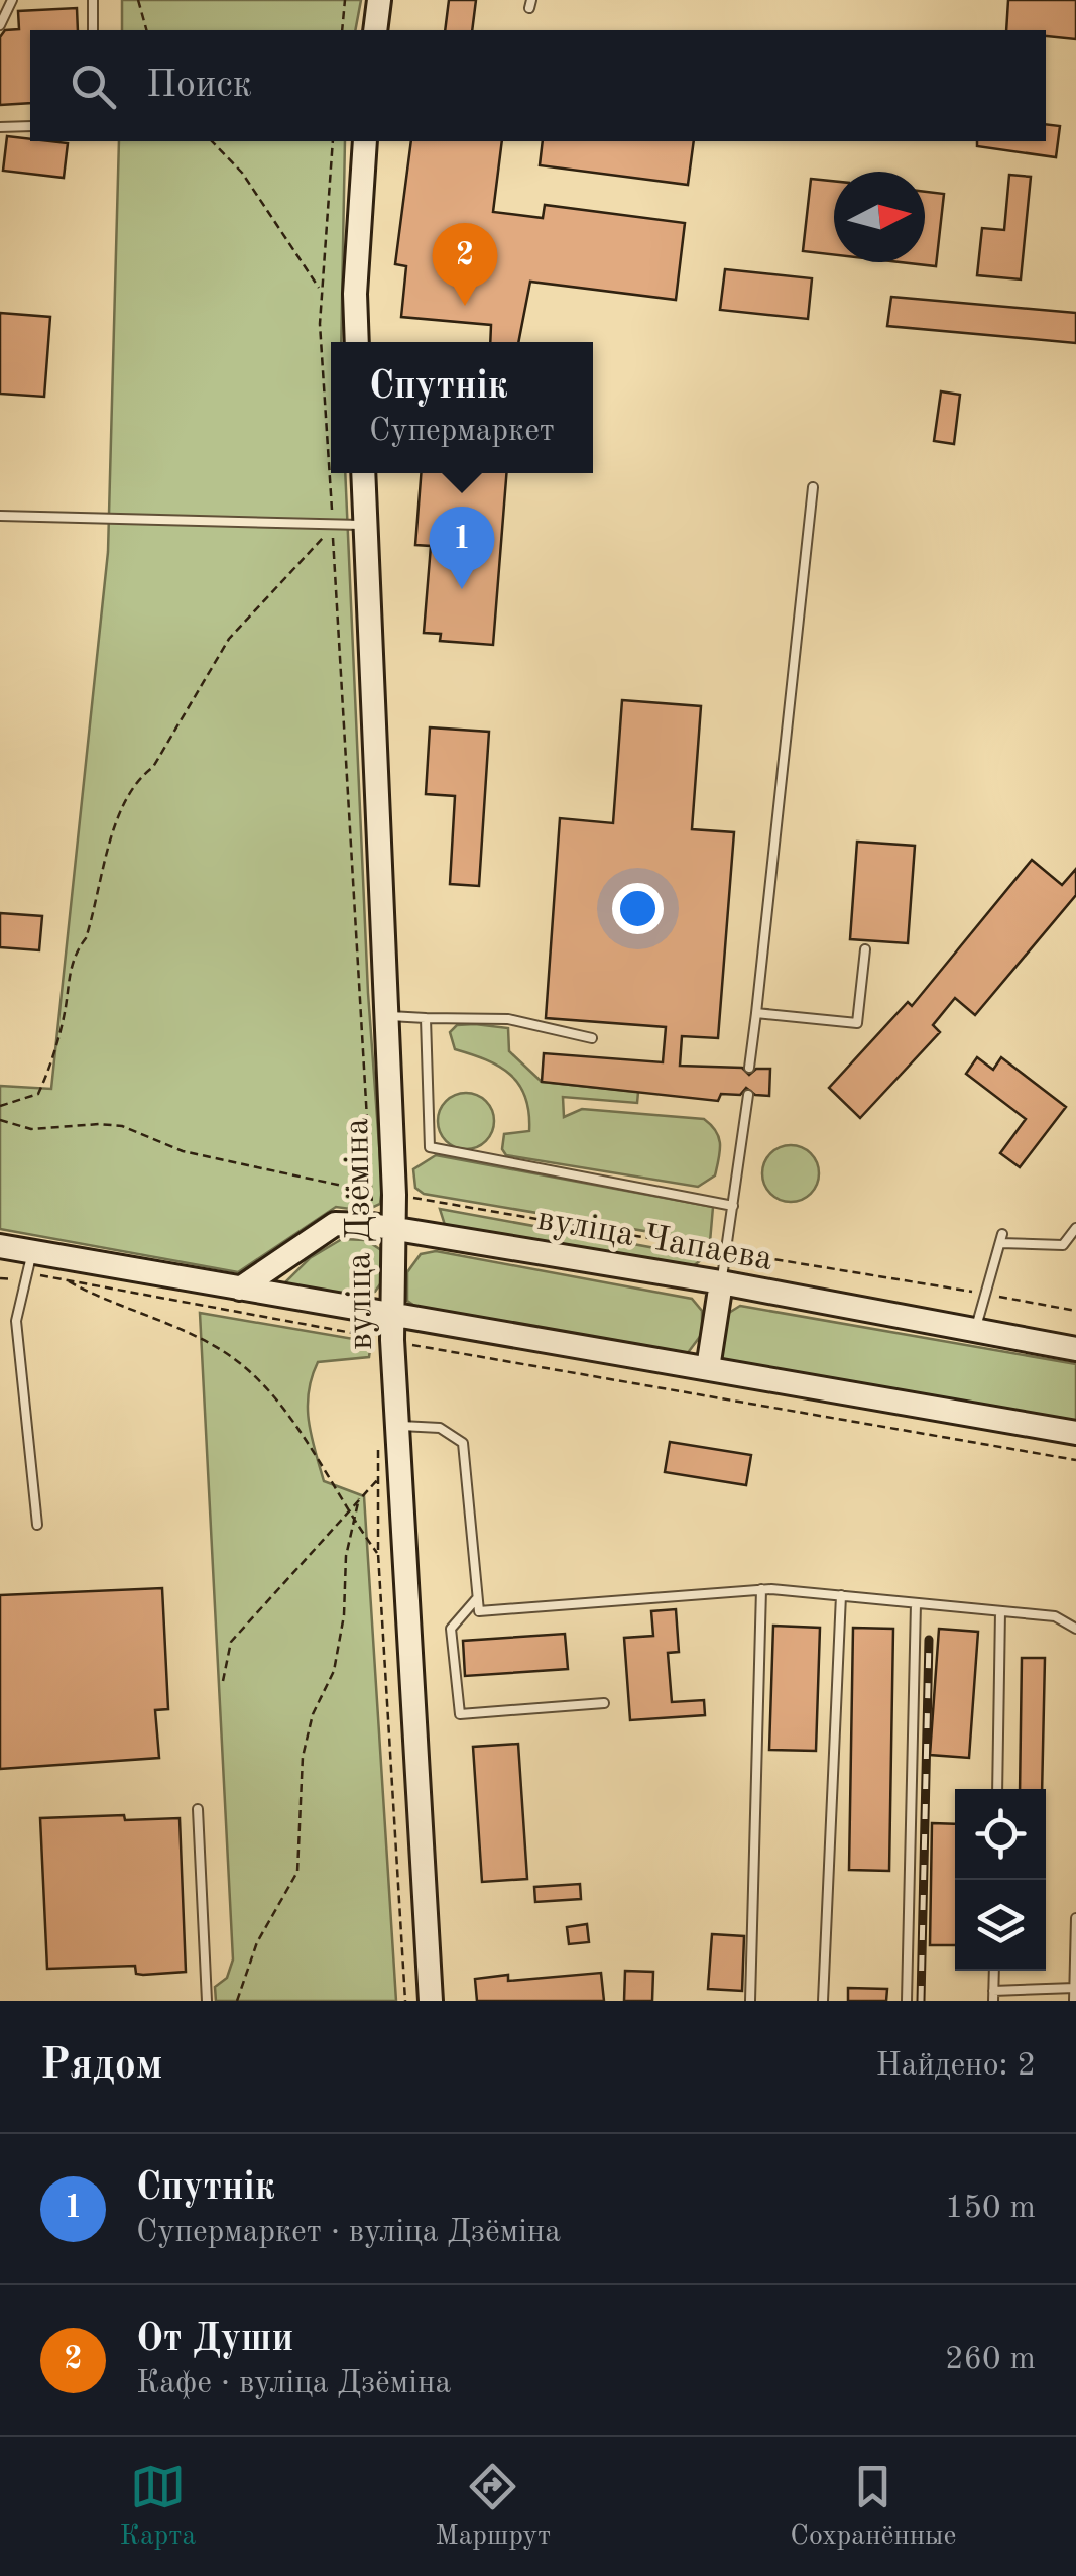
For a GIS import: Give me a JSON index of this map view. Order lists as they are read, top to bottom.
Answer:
{
  "streets": {
    "main road": ["вуліца Дзёміна", "вуліца Чапаева"]
  },
  "crossings": [
    ["вуліца Дзёміна", "вуліца Чапаева"]
  ],
  "north": "right",
  "page": {
    "search": "Поиск",
    "pins": ["2", "1"],
    "popup": ["Спутнік", "Супермаркет"],
    "heading": ["Рядом", "Найдено: 2"],
    "list": [
      {
        "mark": "1",
        "name": "Спутнік",
        "note": "Супермаркет · вуліца Дзёміна",
        "value": "150 m"
      },
      {
        "mark": "2",
        "name": "От Души",
        "note": "Кафе · вуліца Дзёміна",
        "value": "260 m"
      }
    ],
    "nav": ["Карта", "Маршрут", "Сохранённые"]
  }
}
